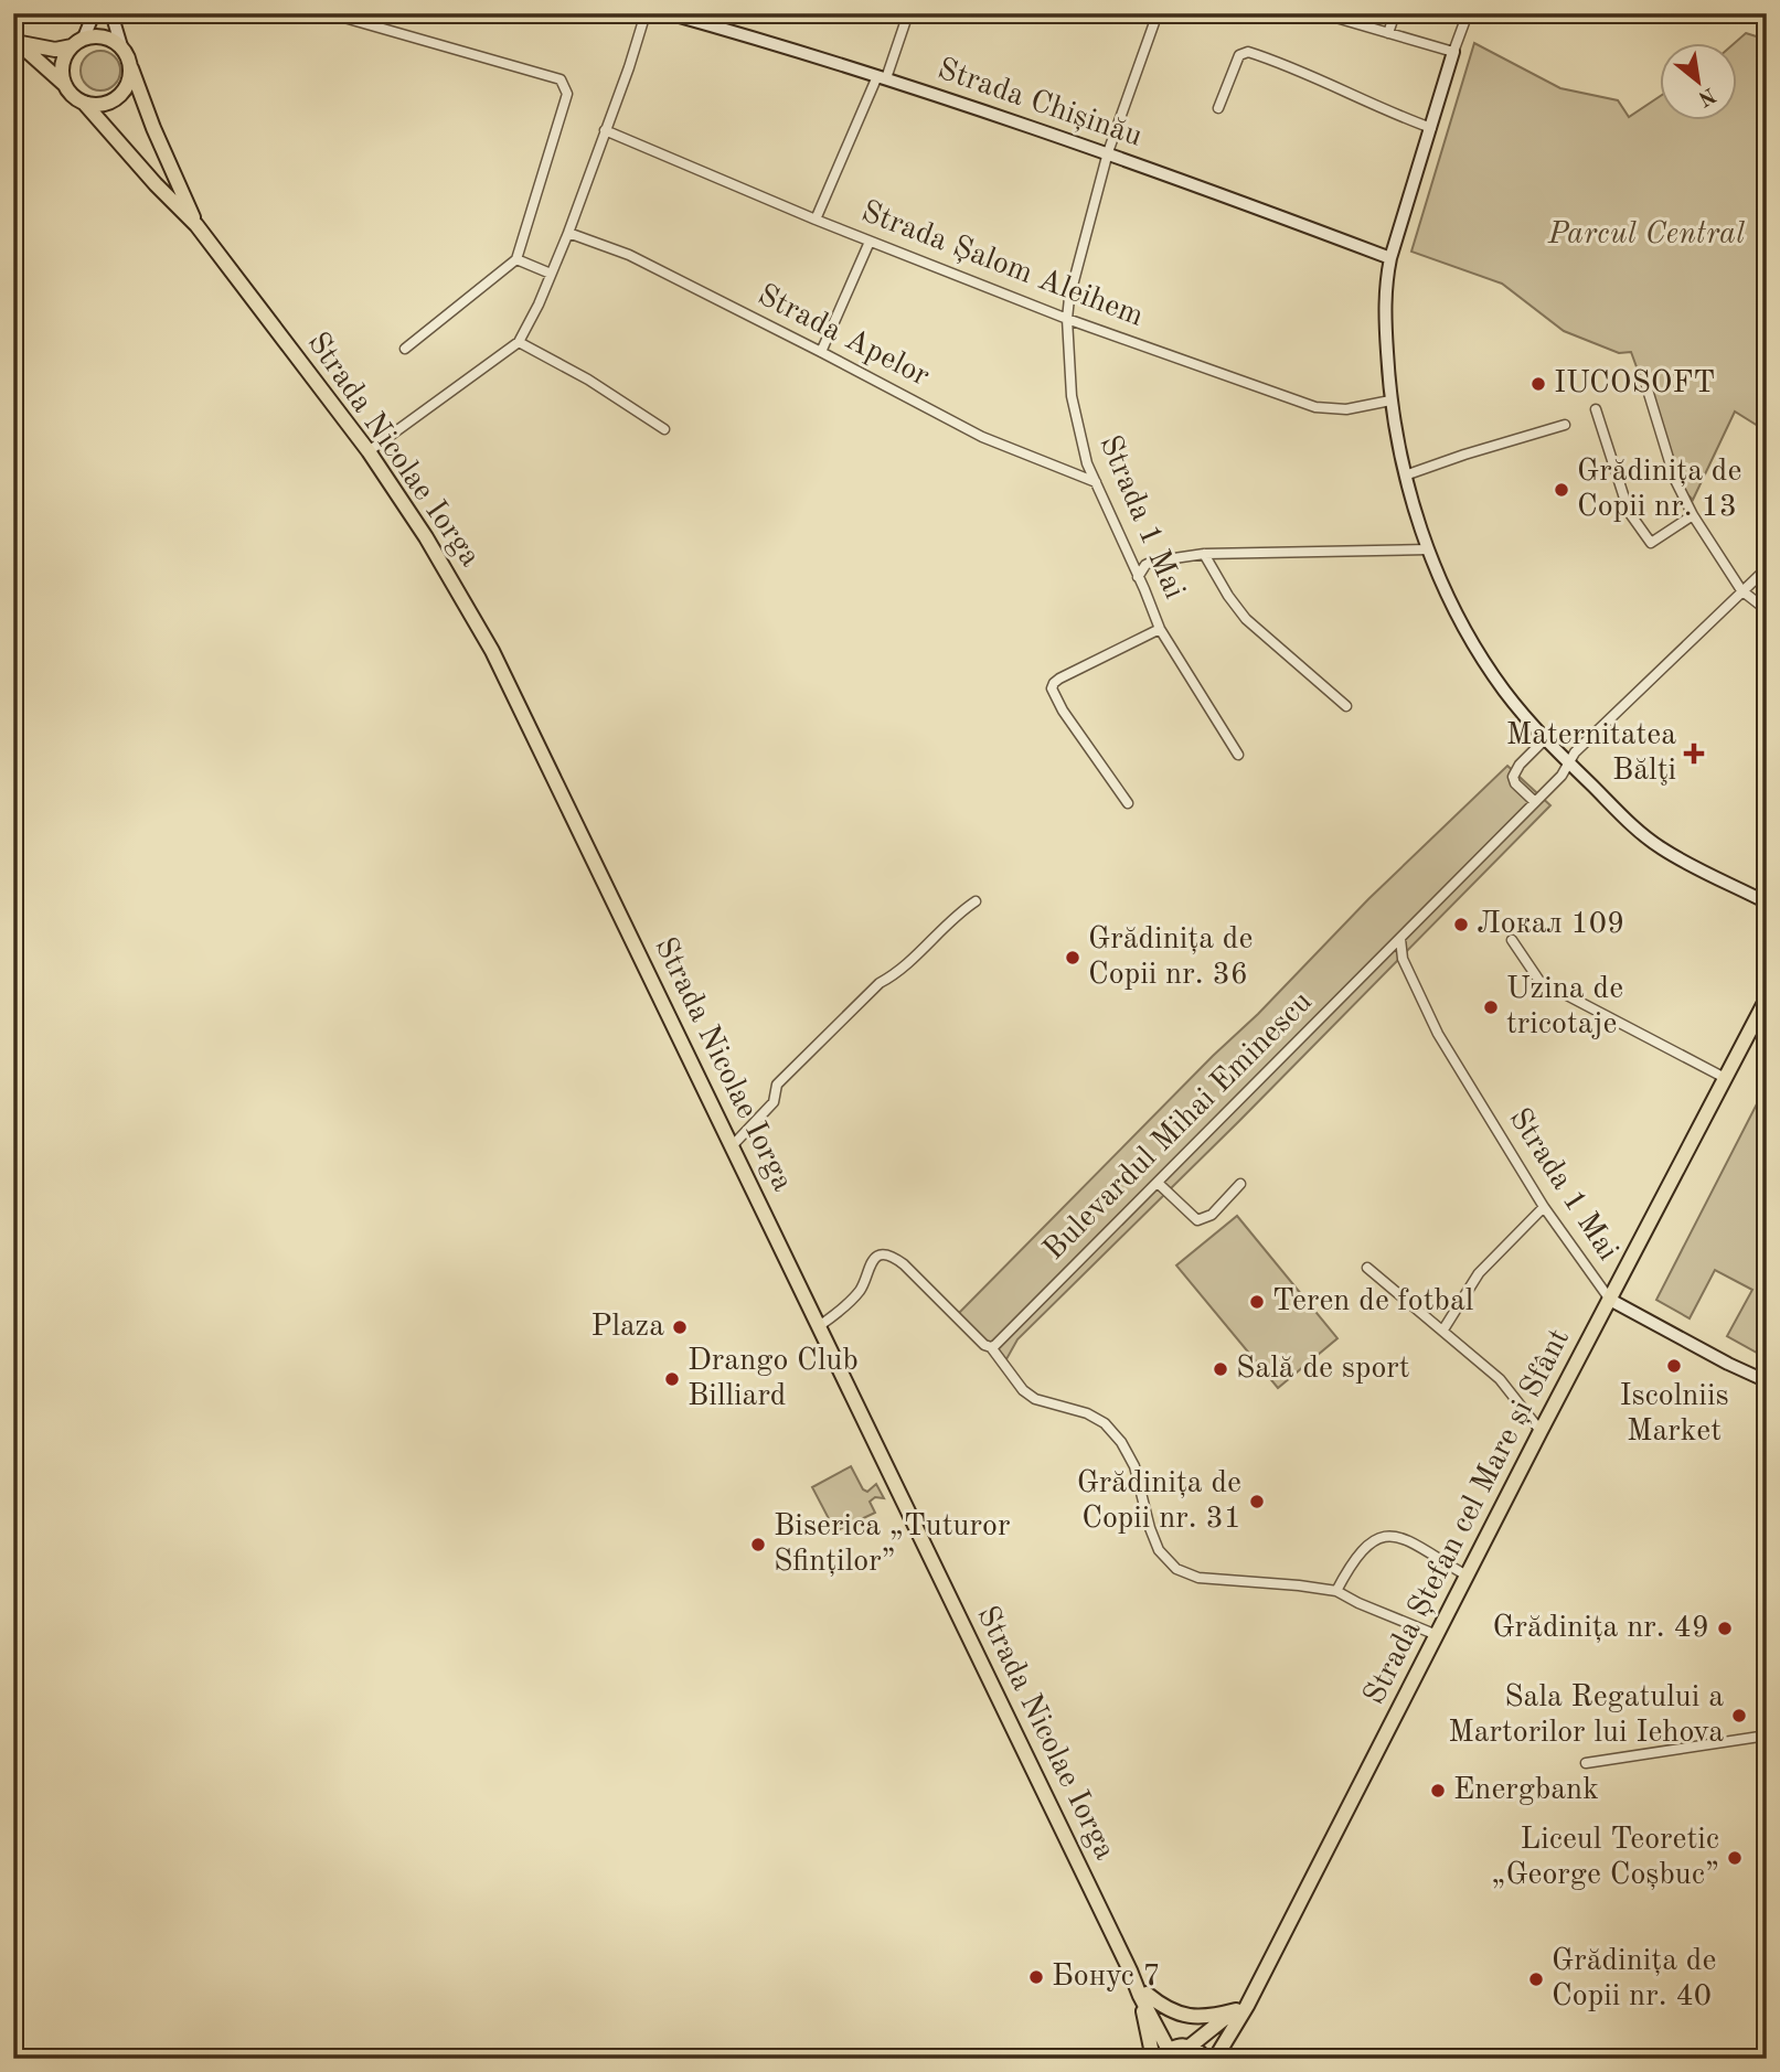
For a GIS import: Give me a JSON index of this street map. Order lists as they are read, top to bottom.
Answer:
{
  "streets": {
    "main road": ["Strada Nicolae Iorga", "Strada Ștefan cel Mare și Sfânt"],
    "street": [
      "Strada Chișinău",
      "Strada Șalom Aleihem",
      "Strada Apelor",
      "Strada 1 Mai",
      "Bulevardul Mihai Eminescu"
    ]
  },
  "crossings": [
    ["Strada Chișinău", "Strada 1 Mai"],
    ["Strada Șalom Aleihem", "Strada 1 Mai"],
    ["Strada Apelor", "Strada 1 Mai"],
    ["Strada 1 Mai", "Bulevardul Mihai Eminescu"],
    ["Strada 1 Mai", "Strada Ștefan cel Mare și Sfânt"]
  ],
  "parks": ["Parcul Central"],
  "places": {
    "other": [
      "IUCOSOFT",
      "Grădinița de Copii nr. 13",
      "Локал 109",
      "Grădinița de Copii nr. 36",
      "Uzina de tricotaje",
      "Teren de fotbal",
      "Plaza",
      "Iscolniis Market",
      "Sală de sport",
      "Drango Club Billiard",
      "Grădinița de Copii nr. 31",
      "Biserica „Tuturor Sfinților”",
      "Grădinița nr. 49",
      "Sala Regatului a Martorilor lui Iehova",
      "Energbank",
      "Liceul Teoretic „George Coșbuc”",
      "Бонус 7",
      "Grădinița de Copii nr. 40"
    ],
    "health": ["Maternitatea Bălţi"]
  },
  "north": "bottom right"
}
